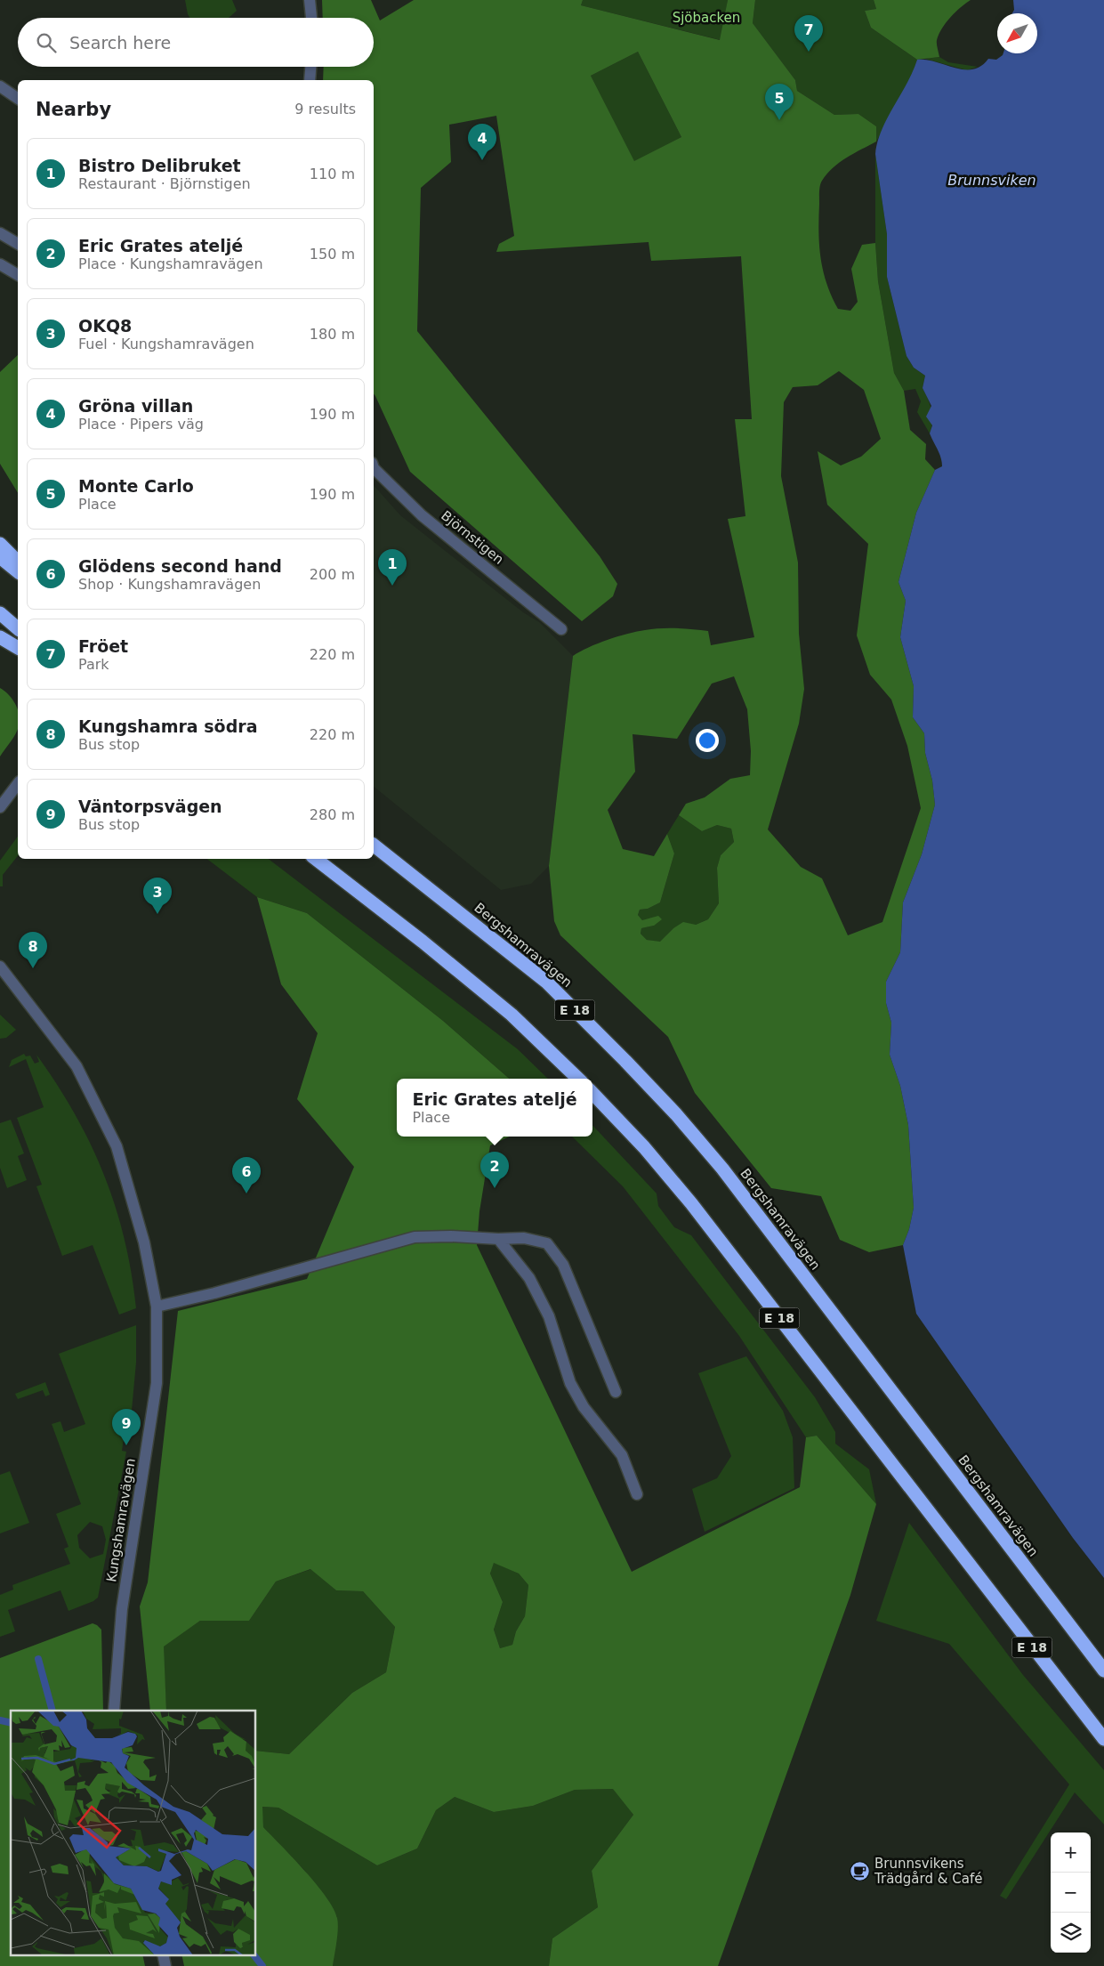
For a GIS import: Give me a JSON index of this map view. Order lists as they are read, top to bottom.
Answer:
{
  "streets": {
    "highway": ["Bergshamravägen", "E 18"],
    "street": ["Björnstigen", "Kungshamravägen"]
  },
  "water": ["Brunnsviken"],
  "parks": ["Sjöbacken"],
  "places": {
    "cafe": ["Brunnsvikens Trädgård & Café"]
  },
  "north": "bottom left",
  "page": {
    "pins": [
      "7",
      "5",
      "4",
      "1",
      "3",
      "8",
      "2",
      "6",
      "9"
    ],
    "search": "Search here",
    "heading": ["Nearby", "9 results"],
    "list": [
      {
        "mark": "1",
        "name": "Bistro Delibruket",
        "note": "Restaurant · Björnstigen",
        "value": "110 m"
      },
      {
        "mark": "2",
        "name": "Eric Grates ateljé",
        "note": "Place · Kungshamravägen",
        "value": "150 m"
      },
      {
        "mark": "3",
        "name": "OKQ8",
        "note": "Fuel · Kungshamravägen",
        "value": "180 m"
      },
      {
        "mark": "4",
        "name": "Gröna villan",
        "note": "Place · Pipers väg",
        "value": "190 m"
      },
      {
        "mark": "5",
        "name": "Monte Carlo",
        "note": "Place",
        "value": "190 m"
      },
      {
        "mark": "6",
        "name": "Glödens second hand",
        "note": "Shop · Kungshamravägen",
        "value": "200 m"
      },
      {
        "mark": "7",
        "name": "Fröet",
        "note": "Park",
        "value": "220 m"
      },
      {
        "mark": "8",
        "name": "Kungshamra södra",
        "note": "Bus stop",
        "value": "220 m"
      },
      {
        "mark": "9",
        "name": "Väntorpsvägen",
        "note": "Bus stop",
        "value": "280 m"
      }
    ],
    "popup": ["Eric Grates ateljé", "Place"],
    "map_buttons": ["+", "−"]
  }
}
